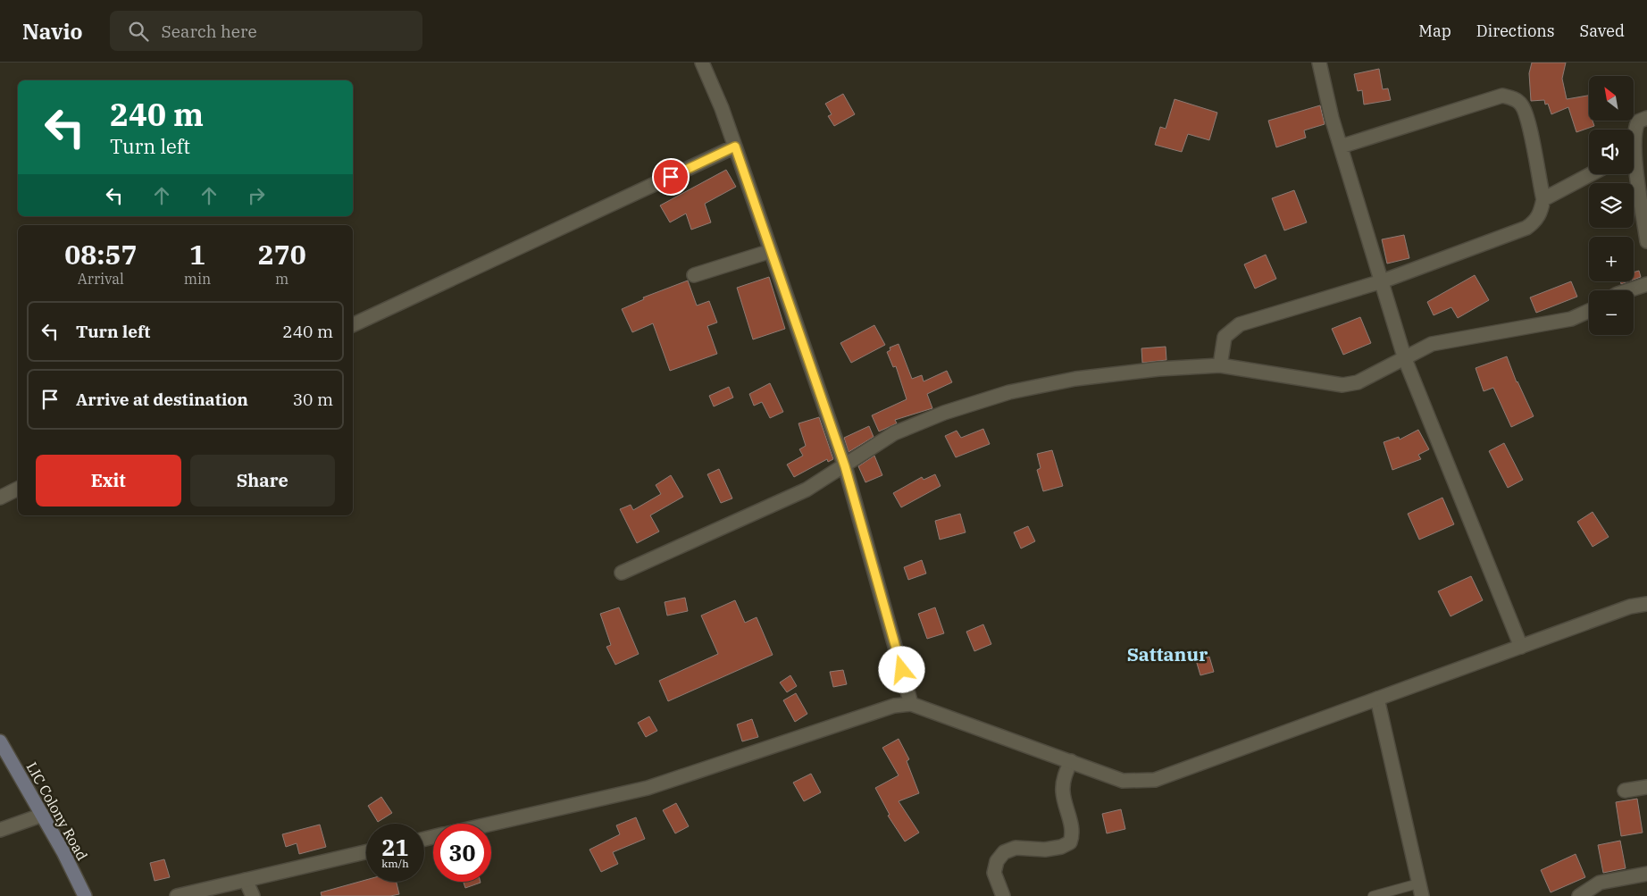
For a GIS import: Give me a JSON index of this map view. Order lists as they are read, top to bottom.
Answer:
{
  "streets": {
    "main road": ["LIC Colony Road"]
  },
  "districts": ["Sattanur"],
  "north": "top left",
  "page": {
    "header": "Navio",
    "search": "Search here",
    "nav": ["Map", "Directions", "Saved"],
    "map_buttons": ["+", "−"],
    "turn": ["240 m", "Turn left"],
    "eta": [
      "08:57",
      "Arrival",
      "1",
      "min",
      "270",
      "m"
    ],
    "list": [
      {
        "name": "Turn left",
        "value": "240 m"
      },
      {
        "name": "Arrive at destination",
        "value": "30 m"
      }
    ],
    "buttons": ["Exit", "Share"],
    "speed": "21 km/h",
    "limit": "30"
  }
}
